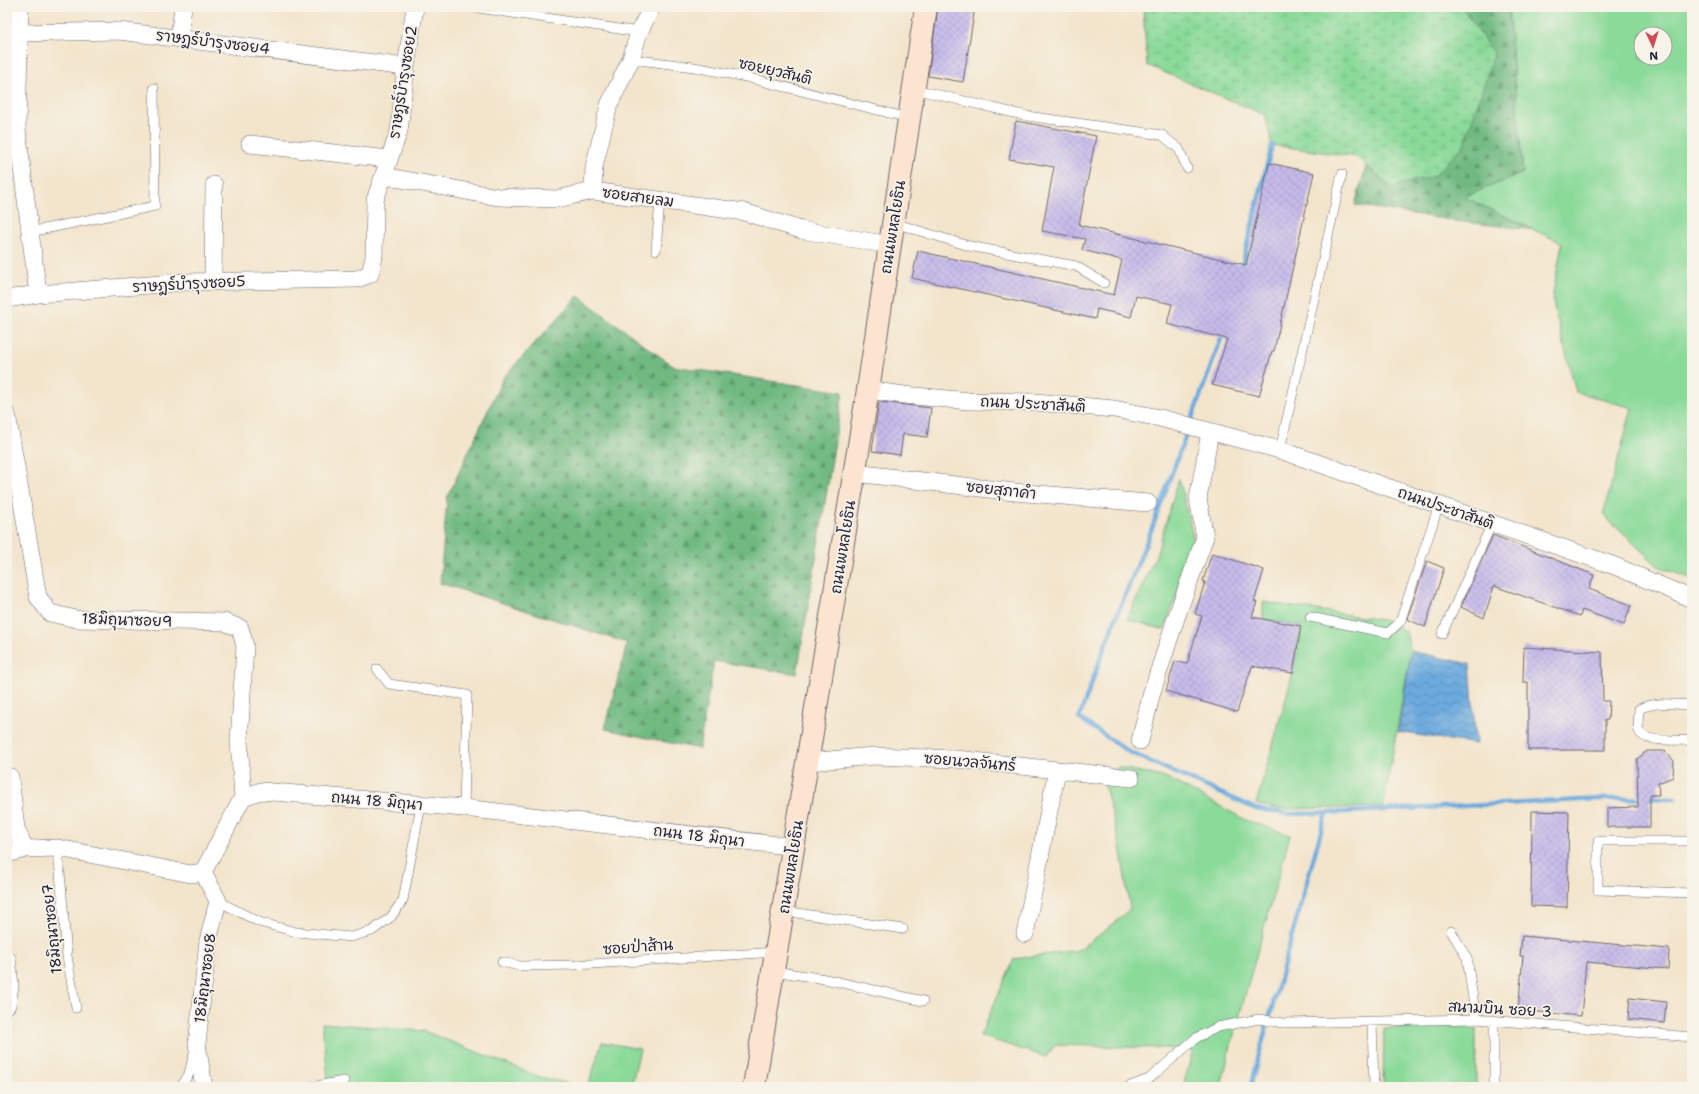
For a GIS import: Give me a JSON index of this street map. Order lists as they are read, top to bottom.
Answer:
{
  "streets": {
    "main road": ["ถนนพหลโยธิน"],
    "street": [
      "ราษฎร์บำรุงซอย4",
      "ราษฎร์บำรุงซอย2",
      "ซอยสายลม",
      "ราษฎร์บำรุงซอย5",
      "ถนน ประชาสันติ",
      "ซอยสุภาคำ",
      "ถนนประชาสันติ",
      "18มิถุนาซอย9",
      "ซอยนวลจันทร์",
      "ถนน 18 มิถุนา",
      "18มิถุนาซอย8"
    ],
    "lane": [
      "ซอยยุวสันติ",
      "18มิถุนาซอย7",
      "ซอยป่าส้าน",
      "สนามบิน ซอย 3"
    ]
  },
  "crossings": [
    ["ราษฎร์บำรุงซอย4", "ราษฎร์บำรุงซอย2"],
    ["ซอยยุวสันติ", "ถนนพหลโยธิน"],
    ["ราษฎร์บำรุงซอย2", "ซอยสายลม"],
    ["ราษฎร์บำรุงซอย2", "ราษฎร์บำรุงซอย5"],
    ["ซอยสายลม", "ถนนพหลโยธิน"],
    ["ถนนพหลโยธิน", "ถนน ประชาสันติ"],
    ["ถนนพหลโยธิน", "ซอยสุภาคำ"],
    ["ถนนพหลโยธิน", "ซอยนวลจันทร์"],
    ["ถนนพหลโยธิน", "ถนน 18 มิถุนา"],
    ["ถนนพหลโยธิน", "ซอยป่าส้าน"],
    ["ถนน ประชาสันติ", "ถนนประชาสันติ"],
    ["18มิถุนาซอย9", "ถนน 18 มิถุนา"]
  ],
  "north": "bottom"
}
